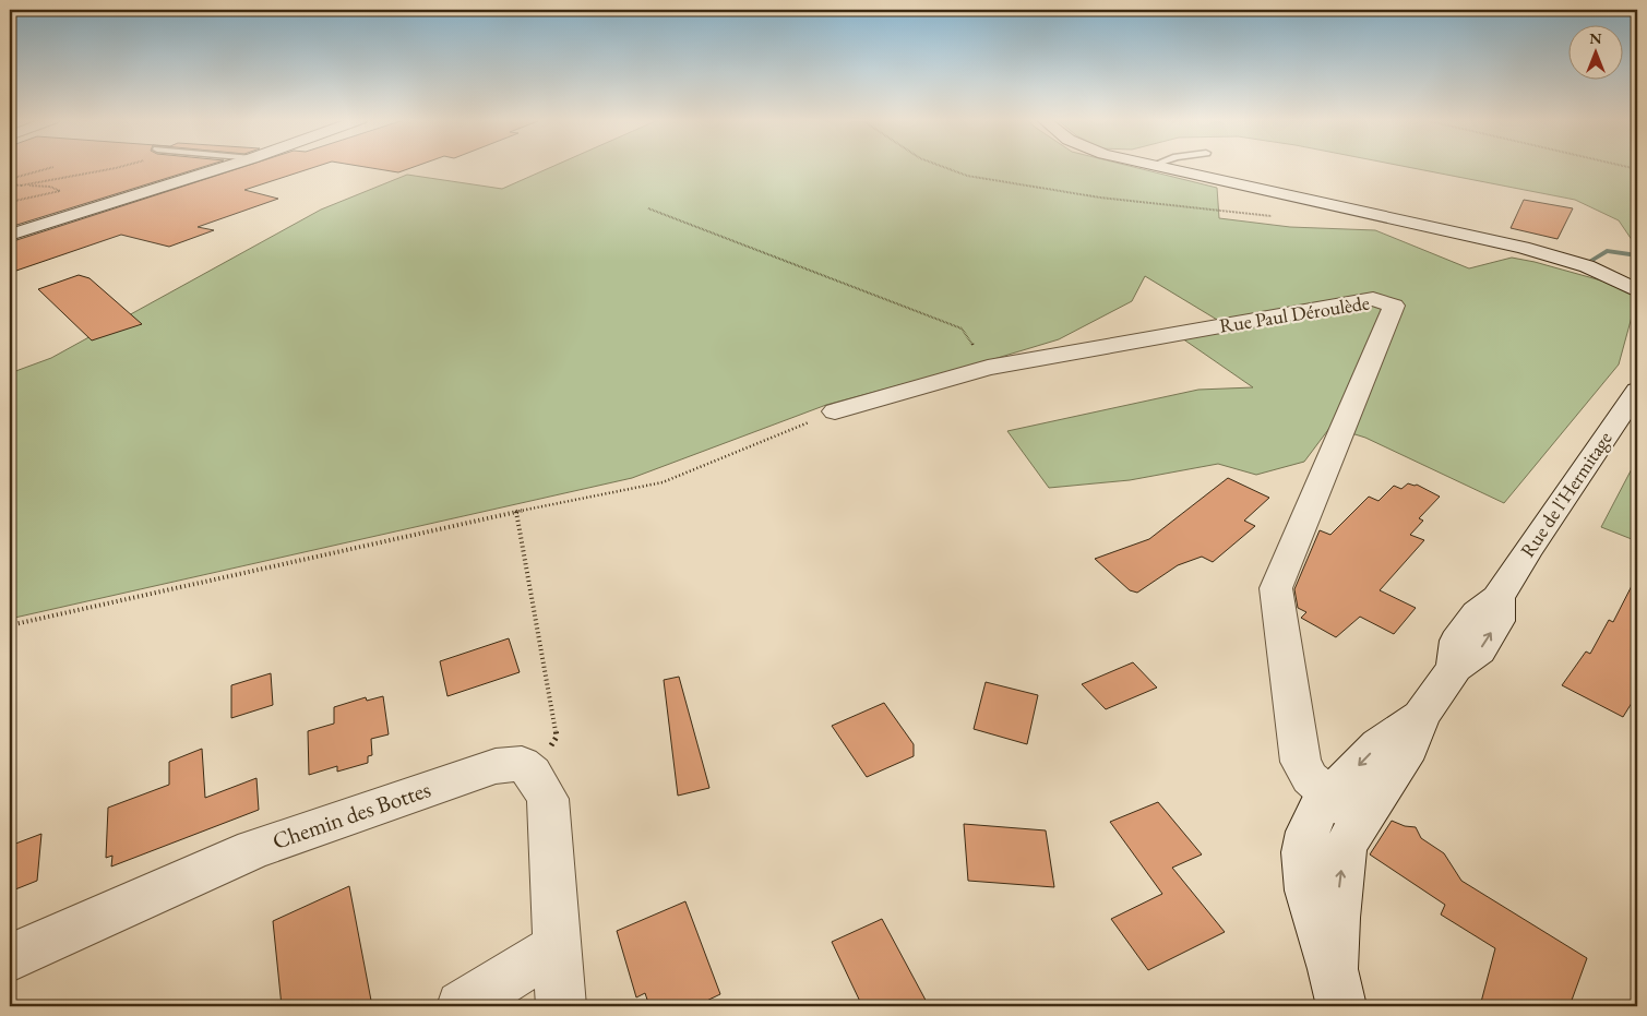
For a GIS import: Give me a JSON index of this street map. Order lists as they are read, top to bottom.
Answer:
{
  "streets": {
    "street": ["Rue Paul Déroulède", "Rue de l'Hermitage", "Chemin des Bottes"]
  },
  "crossings": [
    ["Rue Paul Déroulède", "Rue de l'Hermitage"]
  ],
  "north": "top"
}
